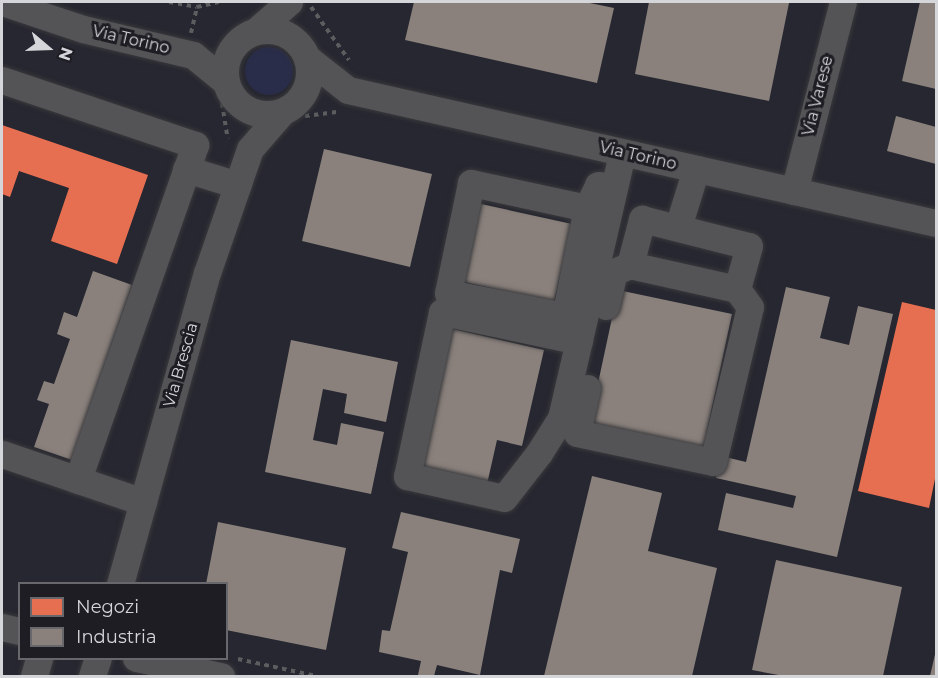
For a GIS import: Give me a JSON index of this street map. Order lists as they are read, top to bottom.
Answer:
{
  "streets": {
    "street": ["Via Torino", "Via Varese", "Via Brescia"]
  },
  "crossings": [
    ["Via Torino", "Via Varese"],
    ["Via Torino", "Via Brescia"]
  ],
  "legend": ["Negozi", "Industria"],
  "north": "right"
}
